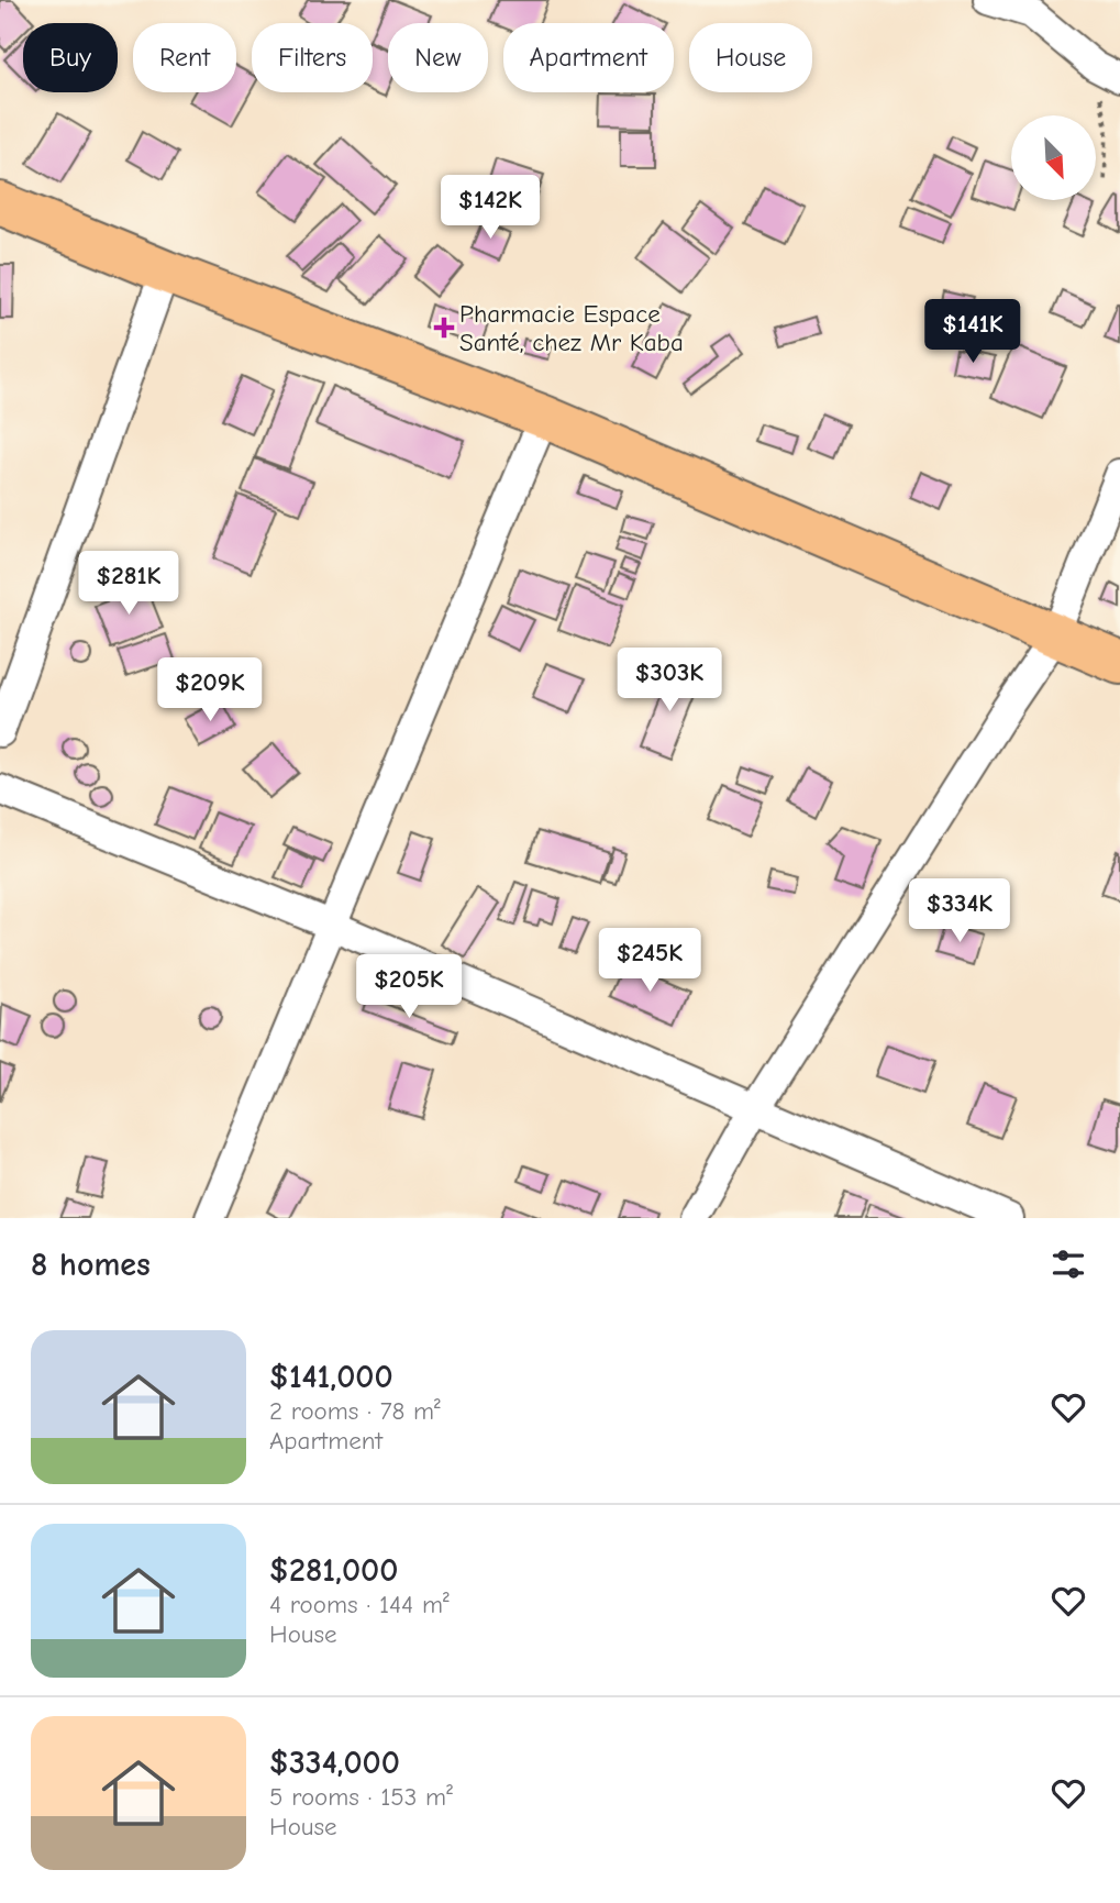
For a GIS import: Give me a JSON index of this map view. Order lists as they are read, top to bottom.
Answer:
{
  "places": {
    "health": ["Pharmacie Espace Santé, chez Mr Kaba"]
  },
  "north": "bottom right",
  "page": {
    "chip": [
      "Buy",
      "Rent",
      "Filters",
      "New",
      "Apartment",
      "House"
    ],
    "price": [
      "$142K",
      "$141K",
      "$281K",
      "$303K",
      "$209K",
      "$334K",
      "$245K",
      "$205K"
    ],
    "heading": "8 homes",
    "list": [
      {
        "name": "$141,000",
        "note": "2 rooms · 78 m² · Apartment"
      },
      {
        "name": "$281,000",
        "note": "4 rooms · 144 m² · House"
      },
      {
        "name": "$334,000",
        "note": "5 rooms · 153 m² · House"
      }
    ]
  }
}
